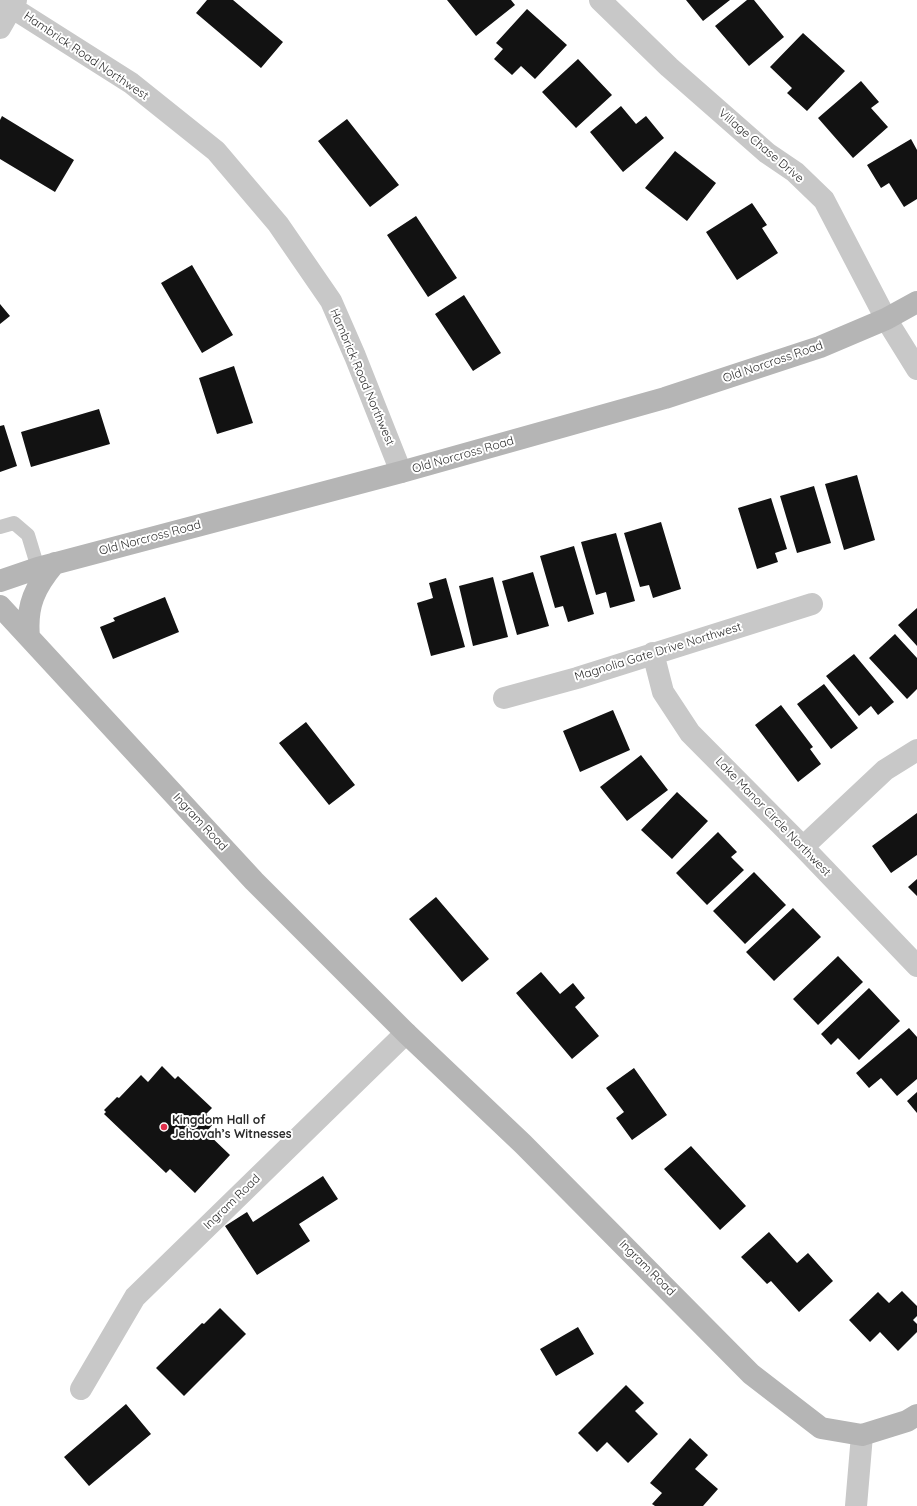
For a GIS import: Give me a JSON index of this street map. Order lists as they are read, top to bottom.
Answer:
{
  "streets": {
    "street": [
      "Hambrick Road Northwest",
      "Village Chase Drive",
      "Old Norcross Road",
      "Magnolia Gate Drive Northwest",
      "Lake Manor Circle Northwest",
      "Ingram Road"
    ]
  },
  "crossings": [
    ["Hambrick Road Northwest", "Old Norcross Road"],
    ["Village Chase Drive", "Old Norcross Road"],
    ["Magnolia Gate Drive Northwest", "Lake Manor Circle Northwest"]
  ],
  "places": ["Kingdom Hall of Jehovah’s Witnesses"]
}
